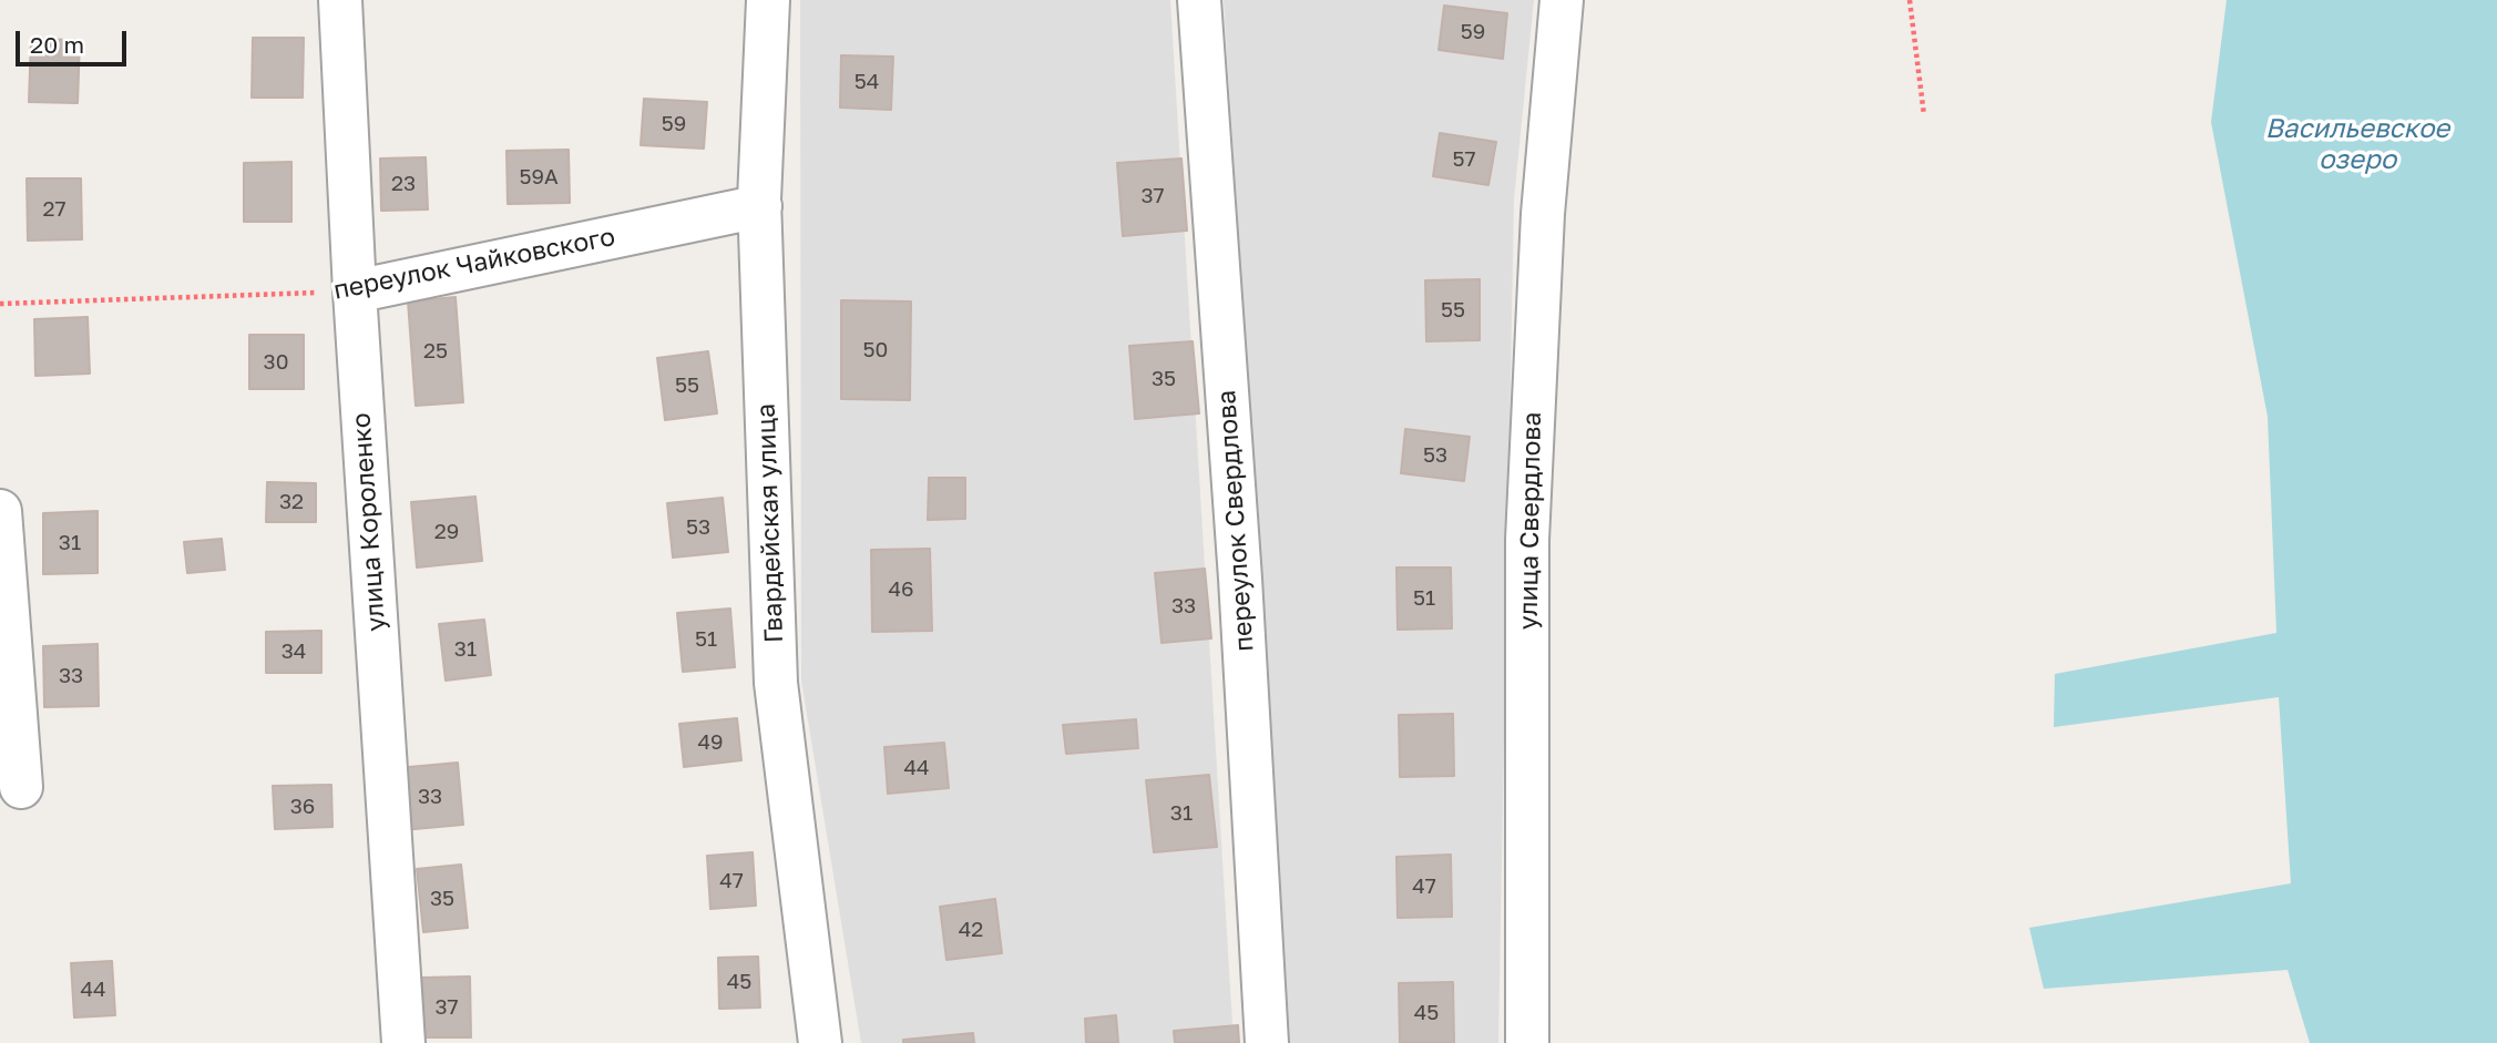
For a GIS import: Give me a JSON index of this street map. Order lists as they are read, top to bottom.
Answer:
{
  "streets": {
    "street": [
      "переулок Чайковского",
      "переулок Свердлова",
      "улица Свердлова",
      "улица Короленко",
      "Гвардейская улица"
    ]
  },
  "crossings": [
    ["переулок Чайковского", "улица Короленко"],
    ["переулок Чайковского", "Гвардейская улица"]
  ],
  "water": ["Васильевское озеро"],
  "house_numbers": [
    "59",
    "54",
    "59",
    "57",
    "59А",
    "23",
    "37",
    "27",
    "55",
    "50",
    "25",
    "30",
    "35",
    "55",
    "53",
    "32",
    "53",
    "29",
    "31",
    "46",
    "51",
    "33",
    "51",
    "31",
    "34",
    "33",
    "49",
    "44",
    "33",
    "36",
    "31",
    "47",
    "47",
    "35",
    "42",
    "45",
    "44",
    "37",
    "45"
  ],
  "scale_bar": "20 m"
}
